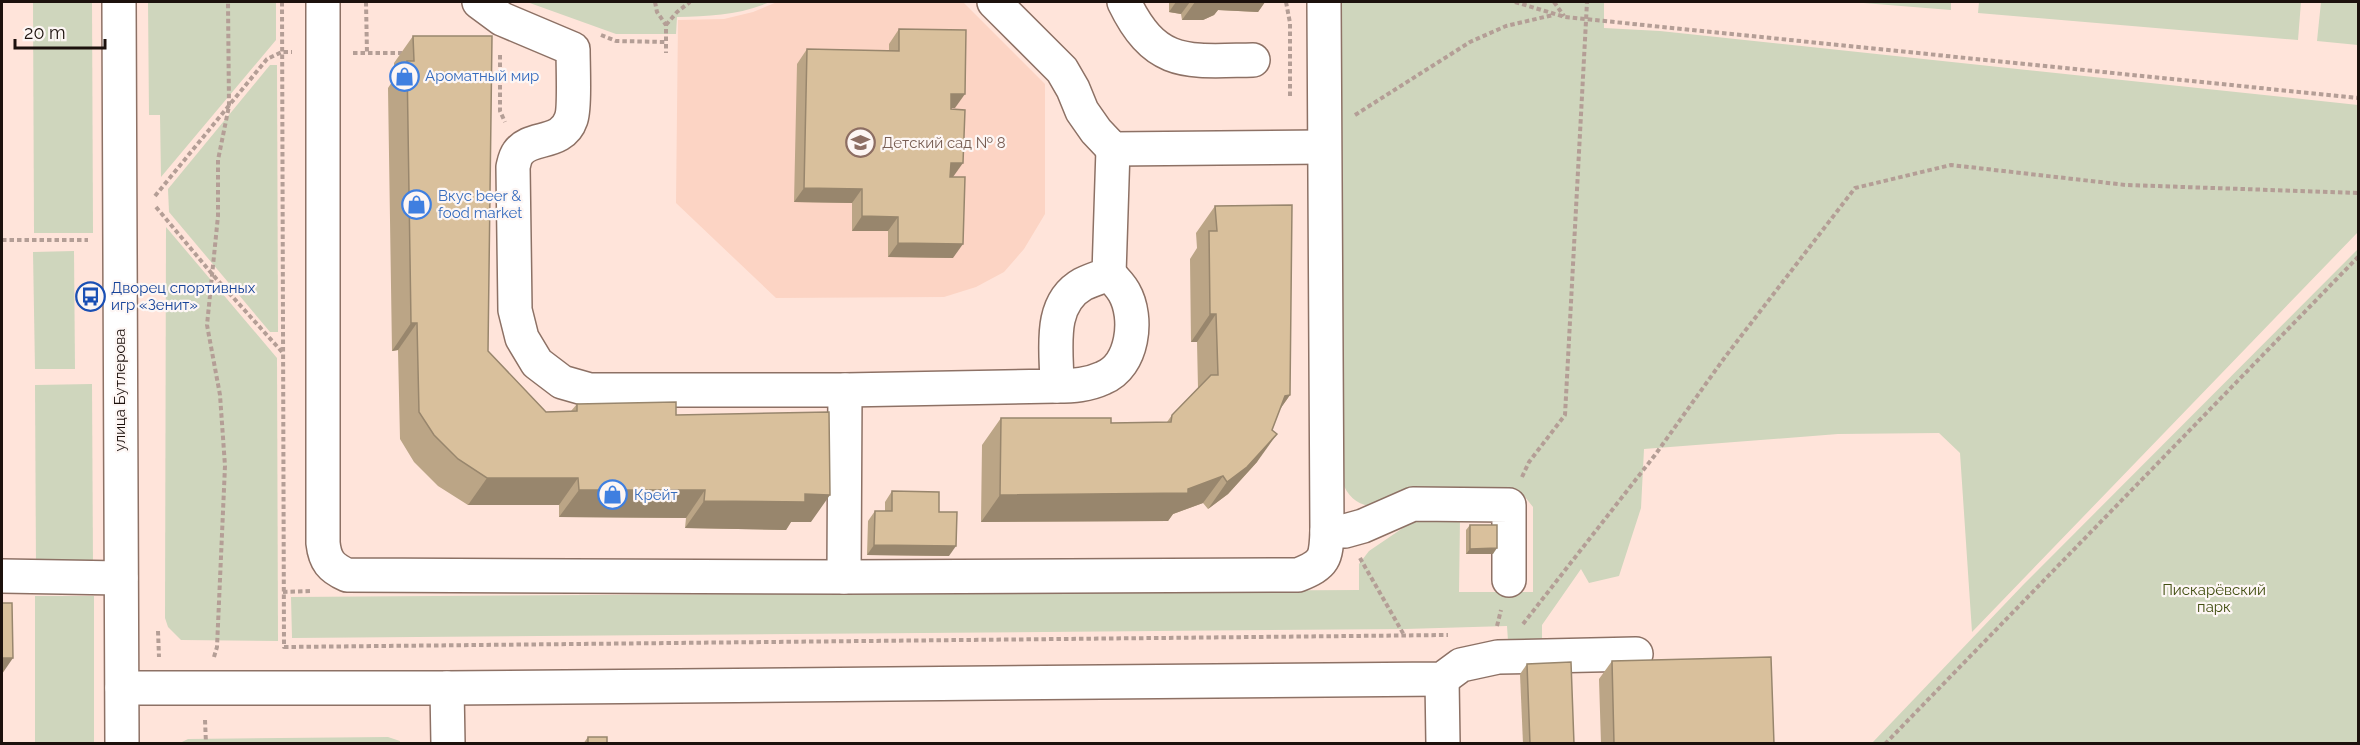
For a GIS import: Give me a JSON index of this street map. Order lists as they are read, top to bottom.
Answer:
{
  "streets": {
    "street": ["улица Бутлерова"]
  },
  "parks": ["Пискарёвский парк"],
  "places": {
    "shop": ["Ароматный мир", "Вкус beer & food market", "Крейт"],
    "school or university": ["Детский сад № 8"],
    "bus stop": ["Дворец спортивных игр «Зенит»"]
  },
  "scale_bar": "20 m"
}
